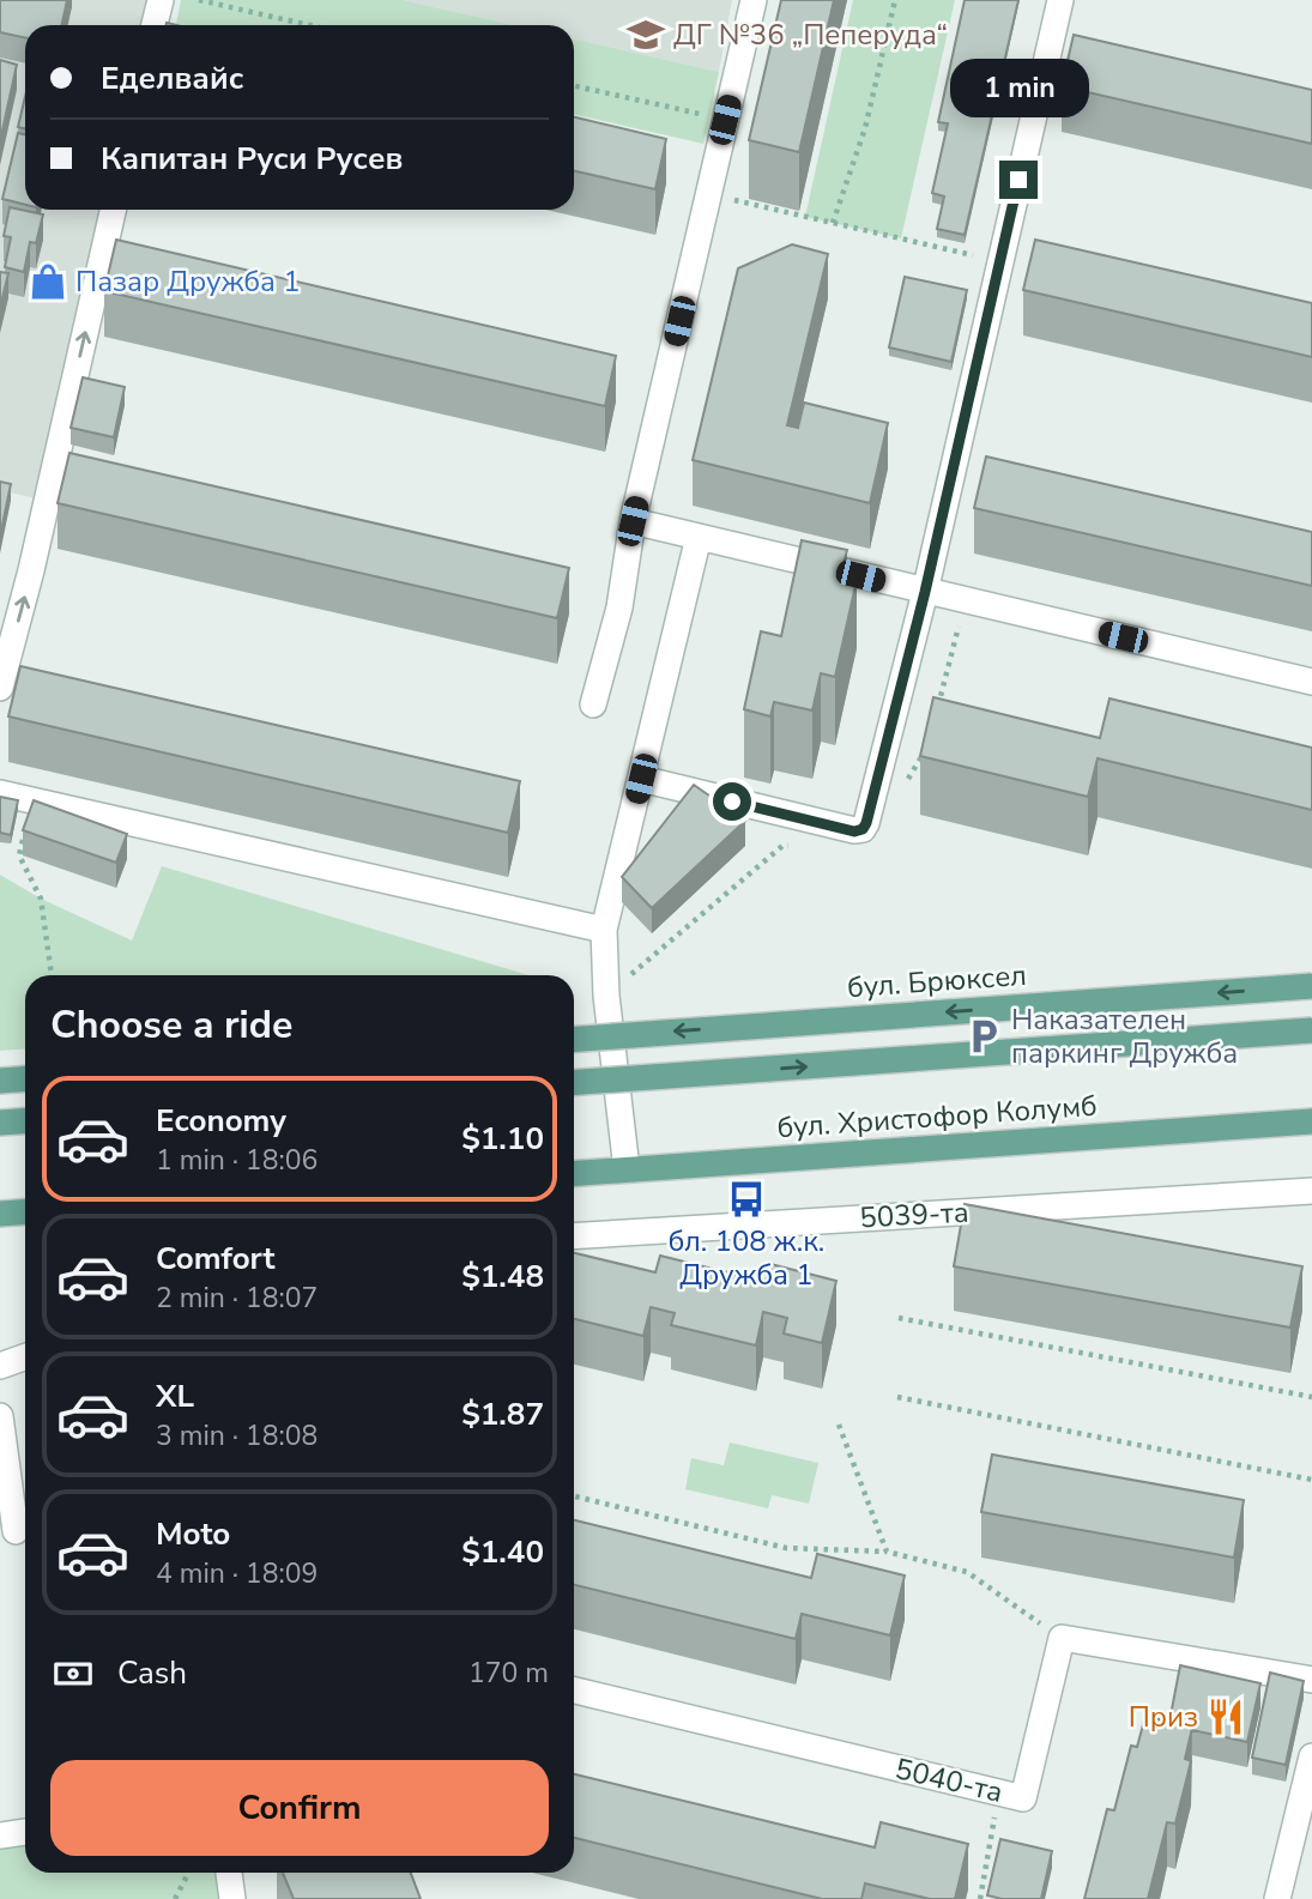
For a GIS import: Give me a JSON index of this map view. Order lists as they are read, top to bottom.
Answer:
{
  "streets": {
    "main road": ["бул. Брюксел", "бул. Христофор Колумб"],
    "street": ["5039-та", "5040-та"]
  },
  "places": {
    "school or university": ["ДГ №36 „Пеперуда“"],
    "shop": ["Пазар Дружба 1"],
    "parking": ["Наказателен паркинг Дружба"],
    "bus stop": ["бл. 108 ж.к. Дружба 1"],
    "restaurant": ["Приз"]
  },
  "page": {
    "banner": ["Еделвайс", "Капитан Руси Русев"],
    "bubble": "1 min",
    "heading": "Choose a ride",
    "list": [
      {
        "name": "Economy",
        "note": "1 min · 18:06",
        "value": "$1.10"
      },
      {
        "name": "Comfort",
        "note": "2 min · 18:07",
        "value": "$1.48"
      },
      {
        "name": "XL",
        "note": "3 min · 18:08",
        "value": "$1.87"
      },
      {
        "name": "Moto",
        "note": "4 min · 18:09",
        "value": "$1.40"
      }
    ],
    "pay": ["Cash", "170 m"],
    "buttons": "Confirm"
  }
}
